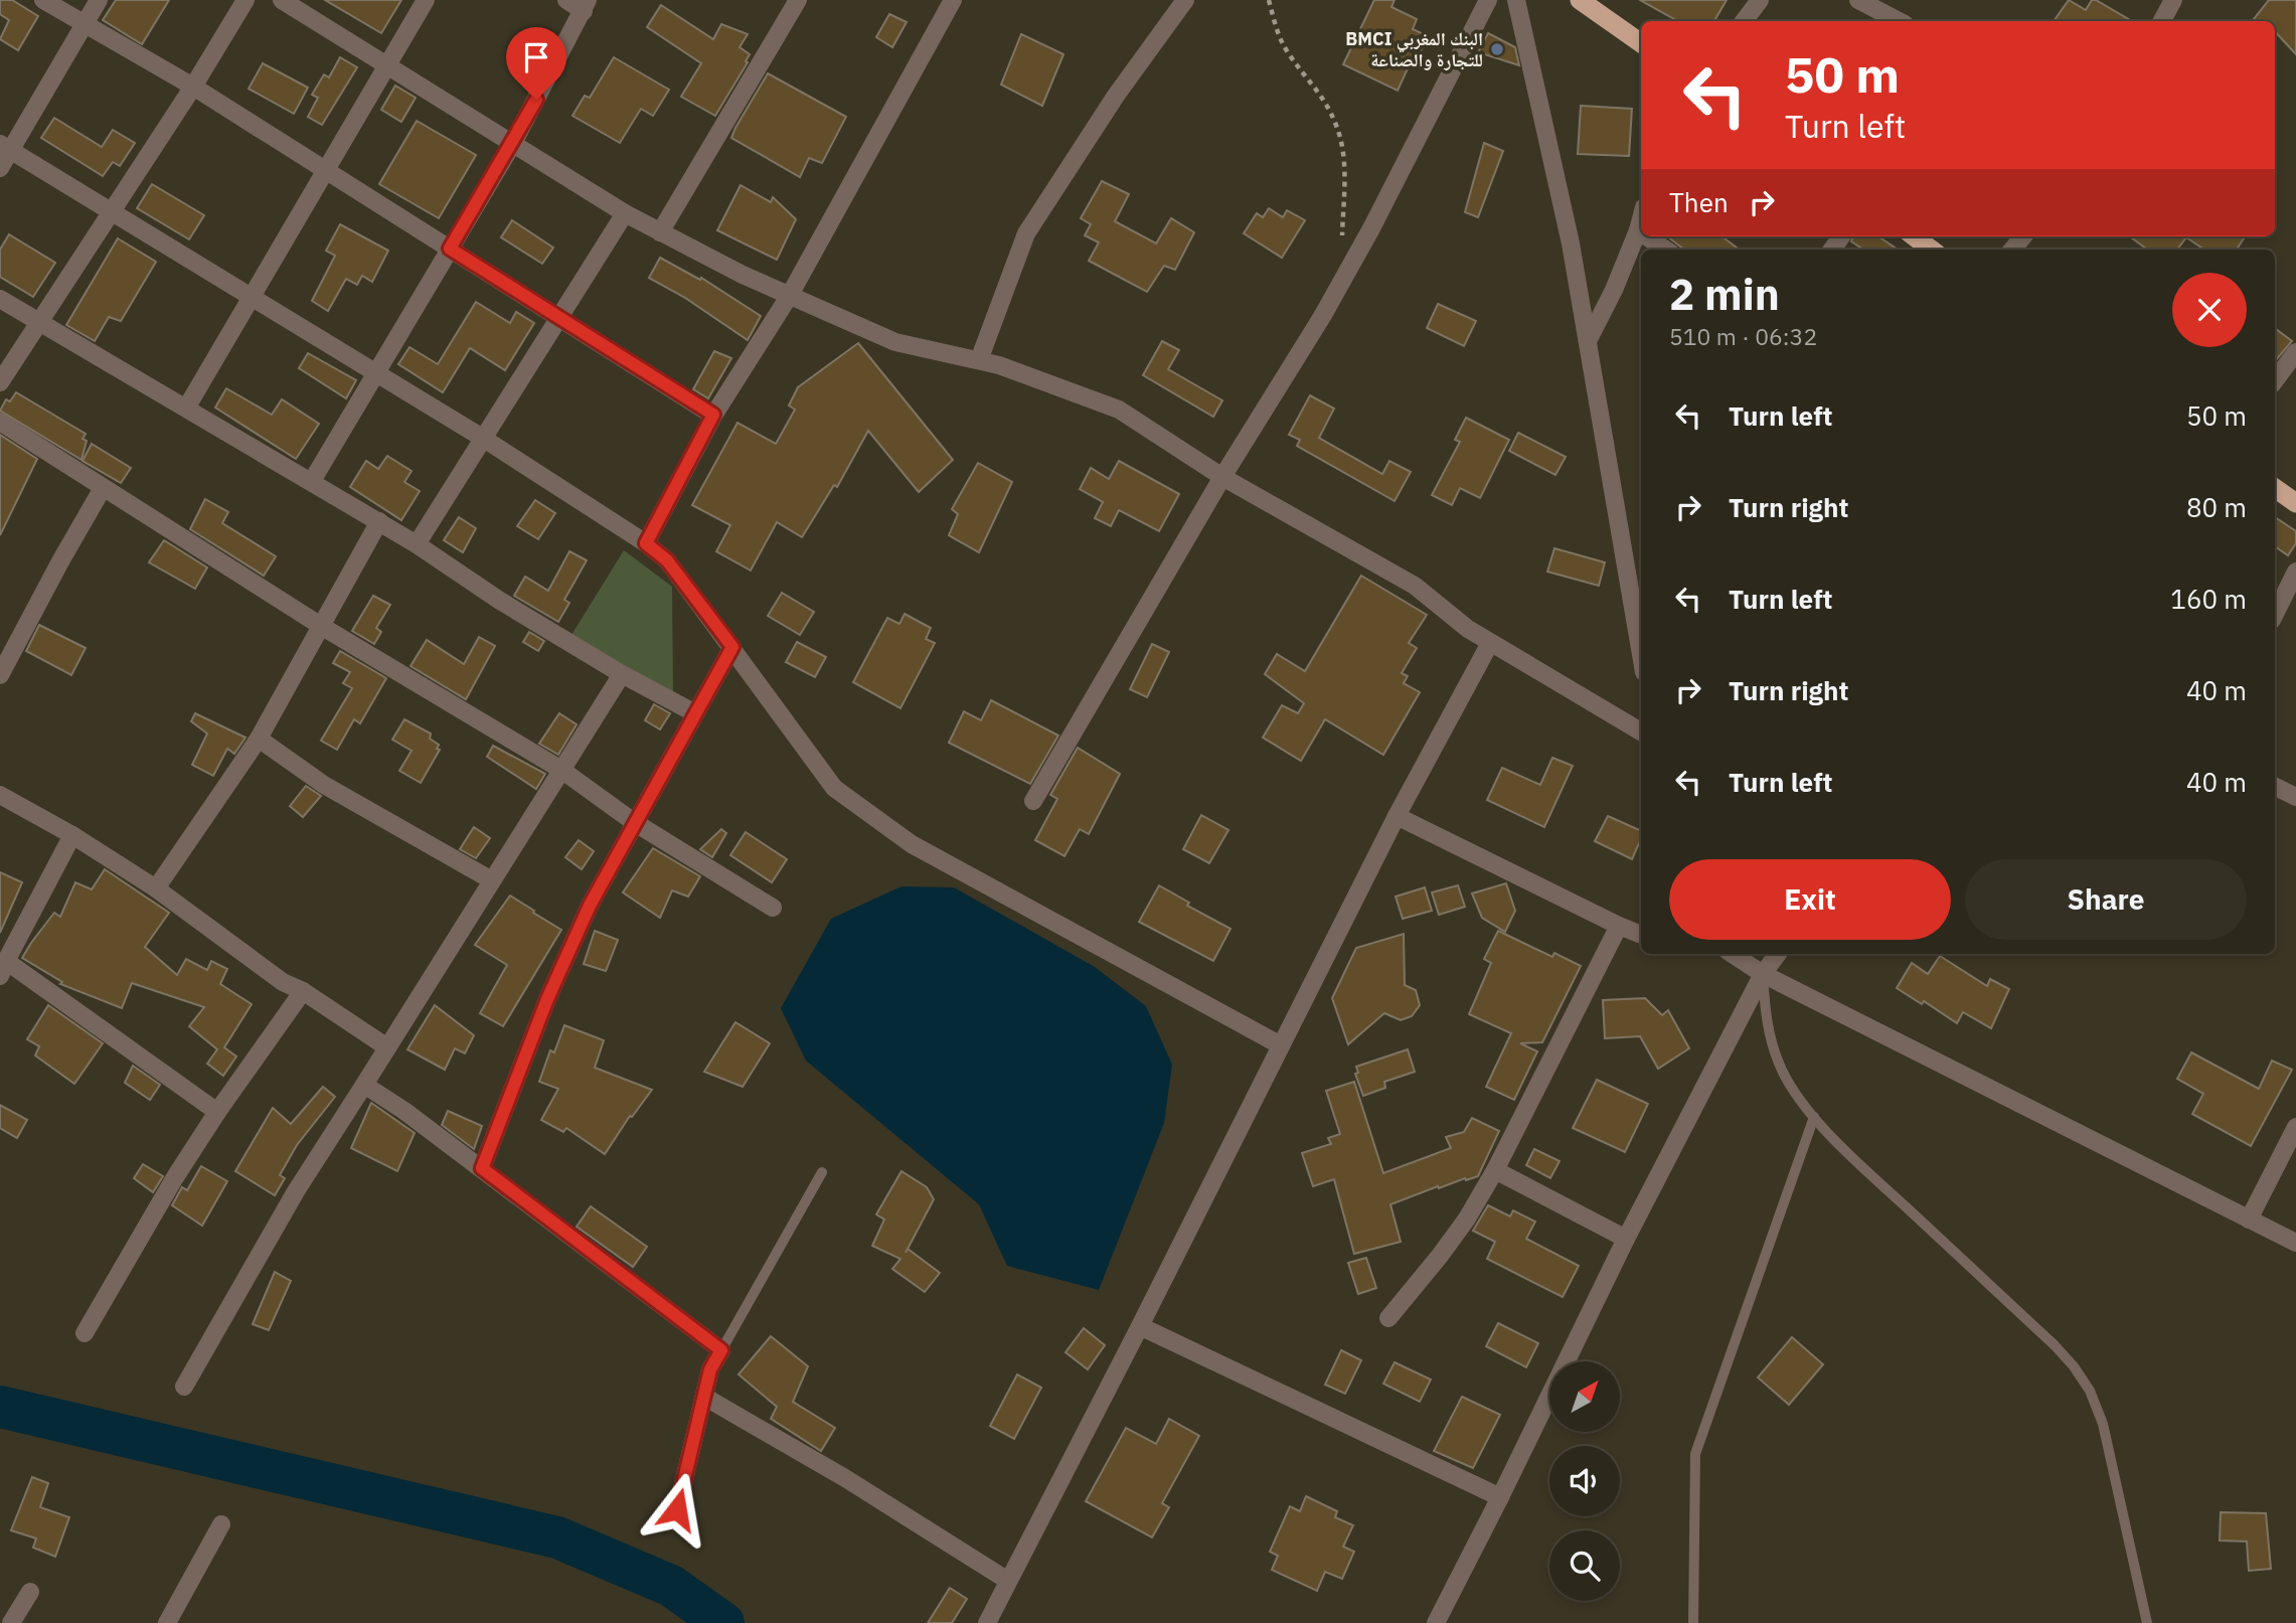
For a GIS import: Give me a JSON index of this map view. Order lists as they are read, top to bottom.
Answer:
{
  "places": ["BMCI البنك المغربي للتجارة والصناعة"],
  "north": "top right",
  "page": {
    "turn": ["50 m", "Turn left"],
    "then": "Then",
    "heading": ["2 min", "510 m · 06:32"],
    "list": [
      {
        "name": "Turn left",
        "value": "50 m"
      },
      {
        "name": "Turn right",
        "value": "80 m"
      },
      {
        "name": "Turn left",
        "value": "160 m"
      },
      {
        "name": "Turn right",
        "value": "40 m"
      },
      {
        "name": "Turn left",
        "value": "40 m"
      }
    ],
    "buttons": ["Exit", "Share"]
  }
}
